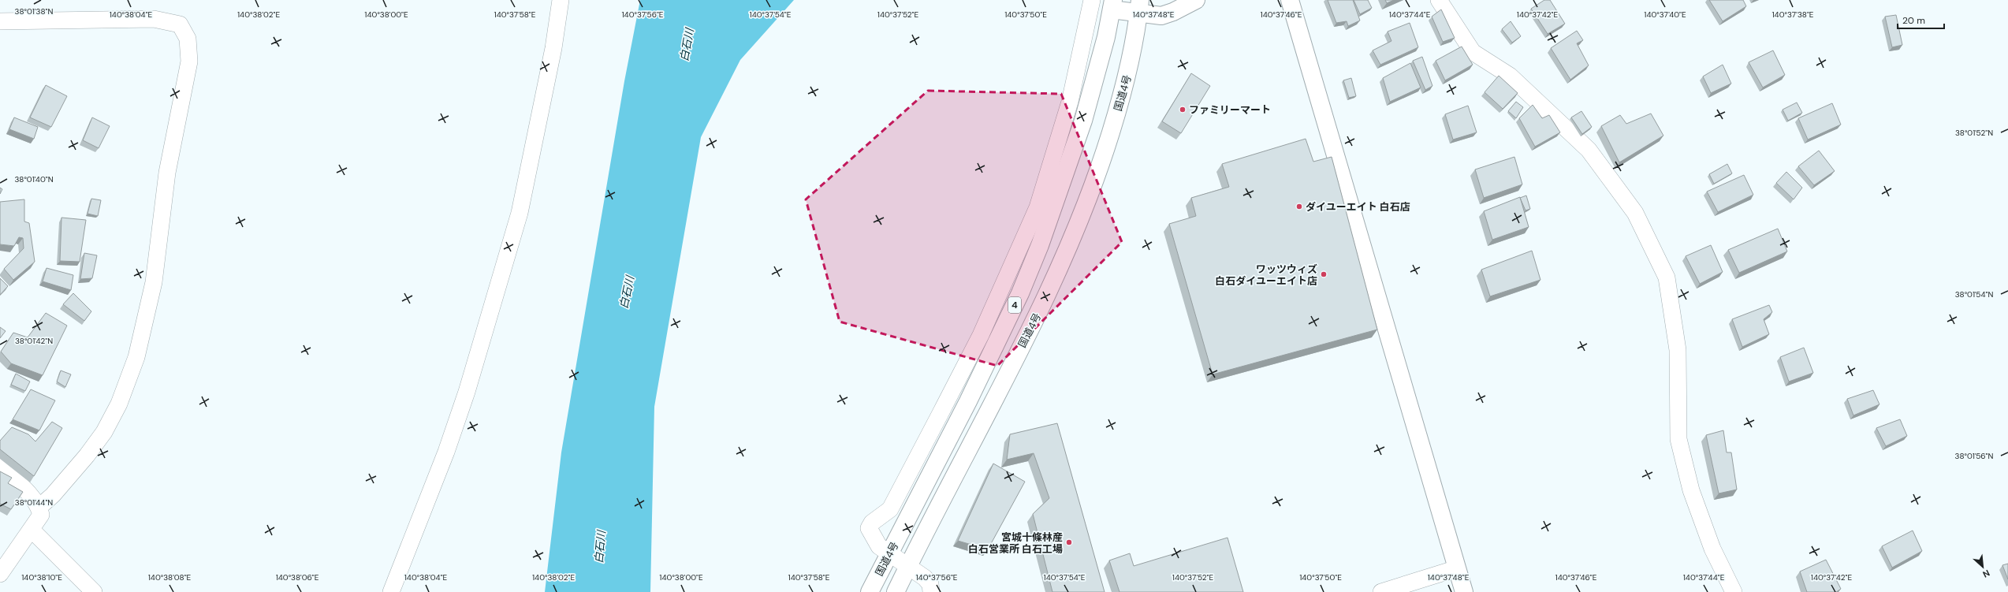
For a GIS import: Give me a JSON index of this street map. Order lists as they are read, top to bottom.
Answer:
{
  "streets": {
    "main road": ["国道4号", "4"]
  },
  "water": ["白石川"],
  "places": [
    "ファミリーマート",
    "ダイユーエイト 白石店",
    "ワッツウィズ 白石ダイユーエイト店",
    "宮城十條林産 白石営業所 白石工場"
  ],
  "scale_bar": "20 m",
  "north": "bottom right",
  "coordinates": [
    "38°01'38\"N",
    "140°38'04\"E",
    "140°38'02\"E",
    "140°38'00\"E",
    "140°37'58\"E",
    "140°37'56\"E",
    "140°37'54\"E",
    "140°37'52\"E",
    "140°37'50\"E",
    "140°37'48\"E",
    "140°37'46\"E",
    "140°37'44\"E",
    "140°37'42\"E",
    "140°37'40\"E",
    "140°37'38\"E",
    "38°01'52\"N",
    "38°01'40\"N",
    "38°01'54\"N",
    "38°01'42\"N",
    "38°01'56\"N",
    "38°01'44\"N",
    "140°38'10\"E",
    "140°38'08\"E",
    "140°38'06\"E"
  ]
}
